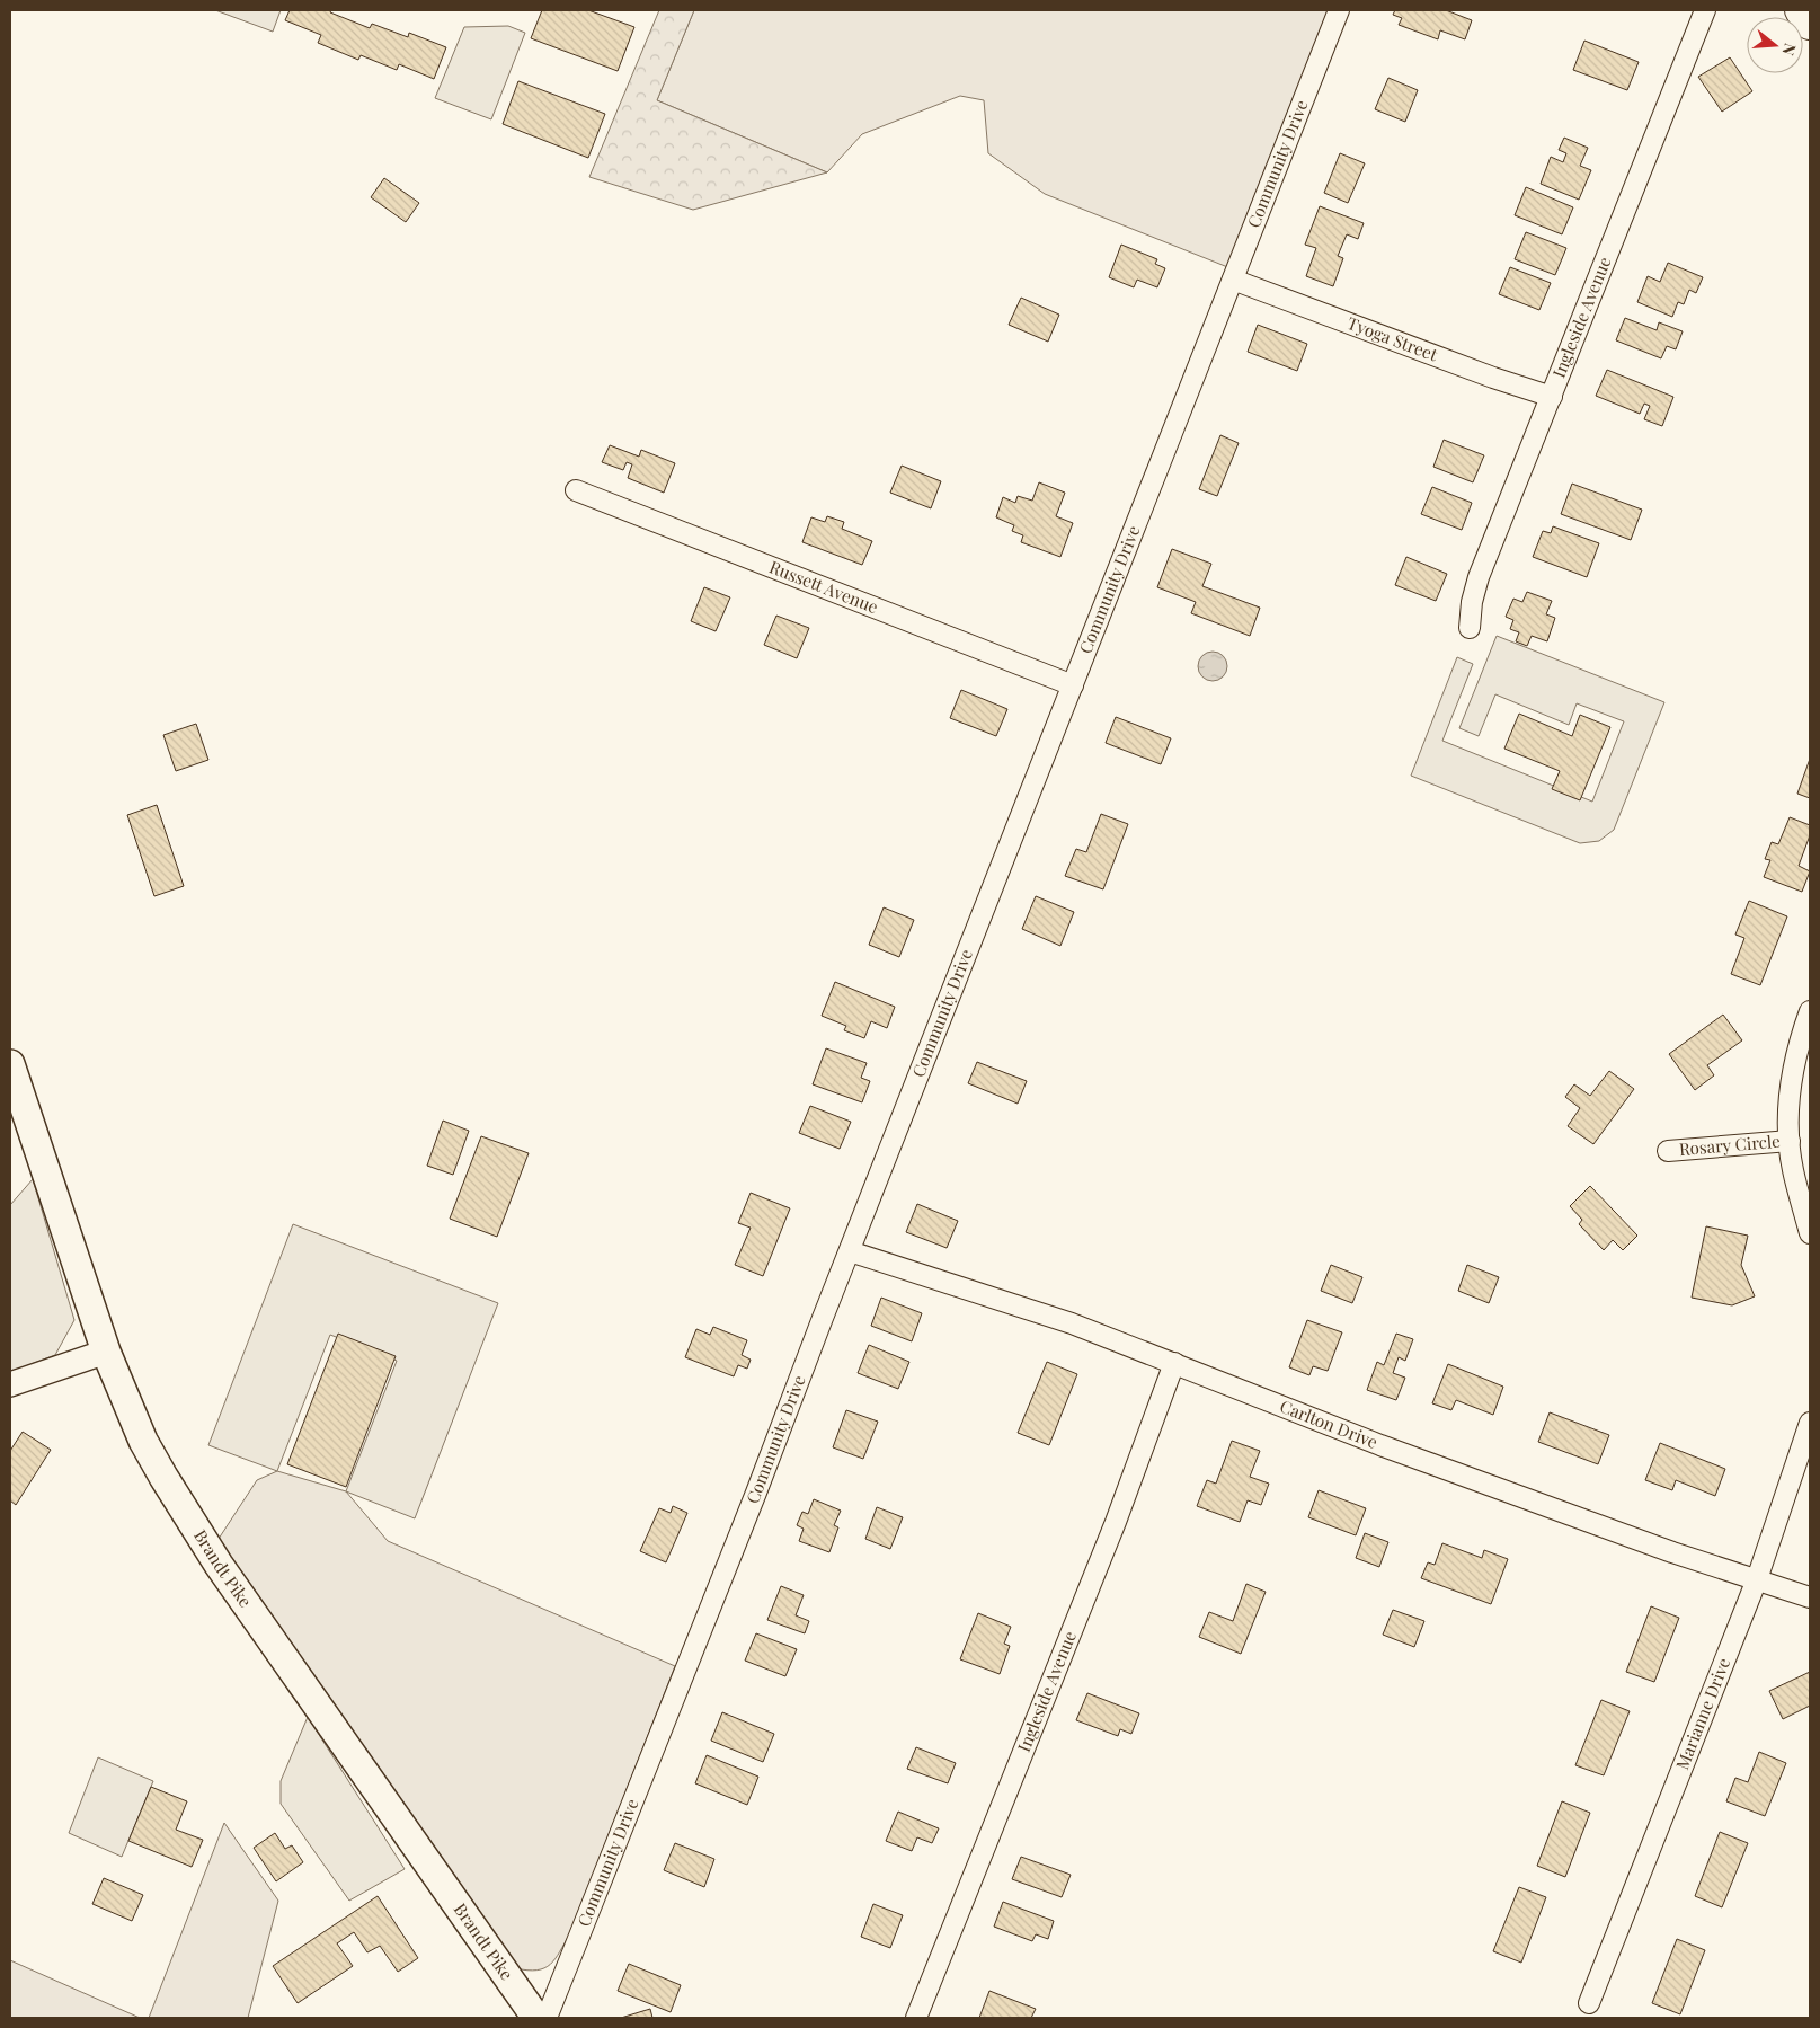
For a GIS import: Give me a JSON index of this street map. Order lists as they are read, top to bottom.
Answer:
{
  "streets": {
    "main road": ["Brandt Pike"],
    "street": [
      "Community Drive",
      "Ingleside Avenue",
      "Tyoga Street",
      "Russett Avenue",
      "Rosary Circle",
      "Carlton Drive",
      "Marianne Drive"
    ]
  },
  "crossings": [
    ["Community Drive", "Tyoga Street"],
    ["Community Drive", "Russett Avenue"],
    ["Community Drive", "Carlton Drive"],
    ["Ingleside Avenue", "Tyoga Street"],
    ["Ingleside Avenue", "Carlton Drive"],
    ["Carlton Drive", "Marianne Drive"]
  ],
  "north": "right"
}
